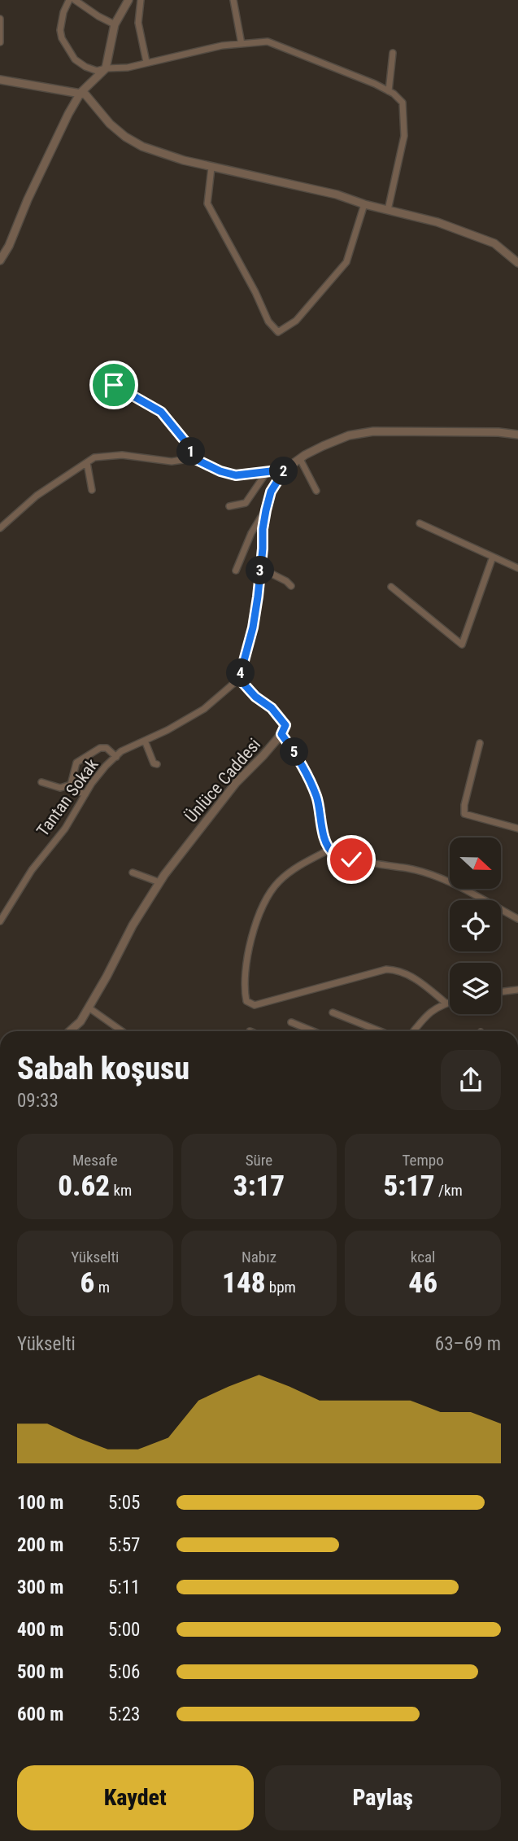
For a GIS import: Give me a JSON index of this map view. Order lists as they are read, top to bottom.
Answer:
{
  "streets": {
    "street": ["Ünlüce Caddesi", "Tantan Sokak"]
  },
  "crossings": [
    ["Ünlüce Caddesi", "Tantan Sokak"]
  ],
  "north": "right",
  "page": {
    "pins": [
      "1",
      "2",
      "3",
      "4",
      "5"
    ],
    "heading": ["Sabah koşusu", "09:33"],
    "stats": [
      ["Mesafe", "0.62 km"],
      ["Süre", "3:17"],
      ["Tempo", "5:17 /km"],
      ["Yükselti", "6 m"],
      ["Nabız", "148 bpm"],
      ["kcal", "46"]
    ],
    "chart": ["Yükselti", "63–69 m"],
    "list": [
      {
        "name": "100 m",
        "note": "5:05"
      },
      {
        "name": "200 m",
        "note": "5:57"
      },
      {
        "name": "300 m",
        "note": "5:11"
      },
      {
        "name": "400 m",
        "note": "5:00"
      },
      {
        "name": "500 m",
        "note": "5:06"
      },
      {
        "name": "600 m",
        "note": "5:23"
      }
    ],
    "buttons": ["Kaydet", "Paylaş"]
  }
}
